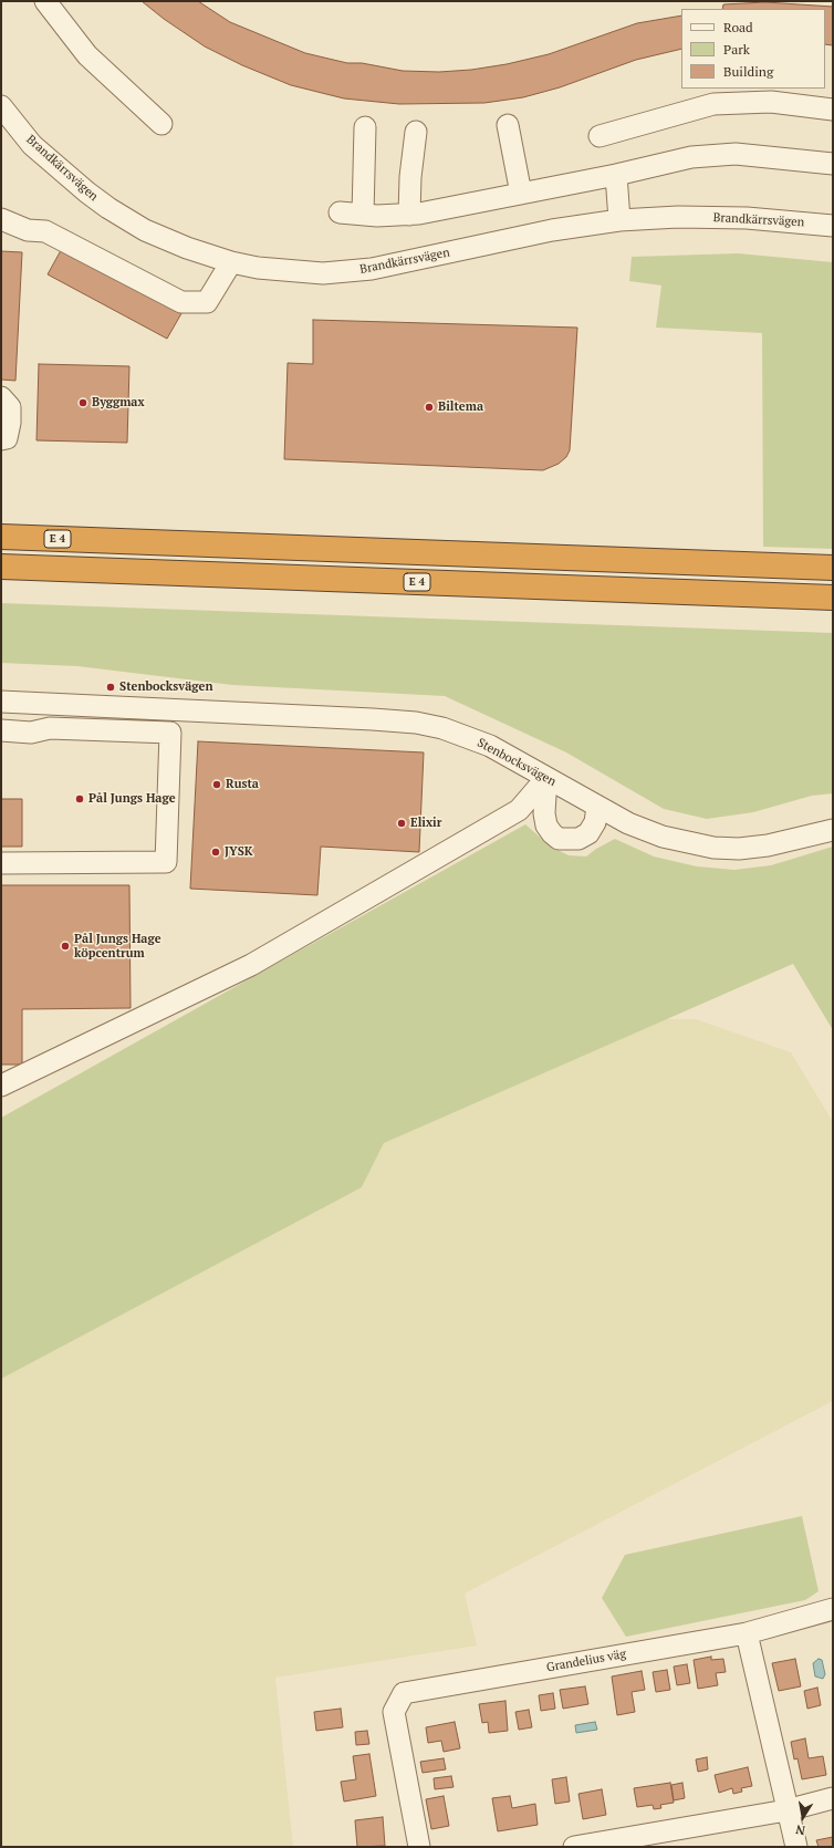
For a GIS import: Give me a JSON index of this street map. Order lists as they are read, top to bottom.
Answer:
{
  "streets": {
    "highway": ["E 4"],
    "street": ["Brandkärrsvägen", "Stenbocksvägen", "Grandelius väg"]
  },
  "places": [
    "Byggmax",
    "Biltema",
    "Stenbocksvägen",
    "Rusta",
    "Pål Jungs Hage",
    "Elixir",
    "JYSK",
    "Pål Jungs Hage köpcentrum"
  ],
  "legend": ["Road", "Park", "Building"],
  "north": "bottom"
}
